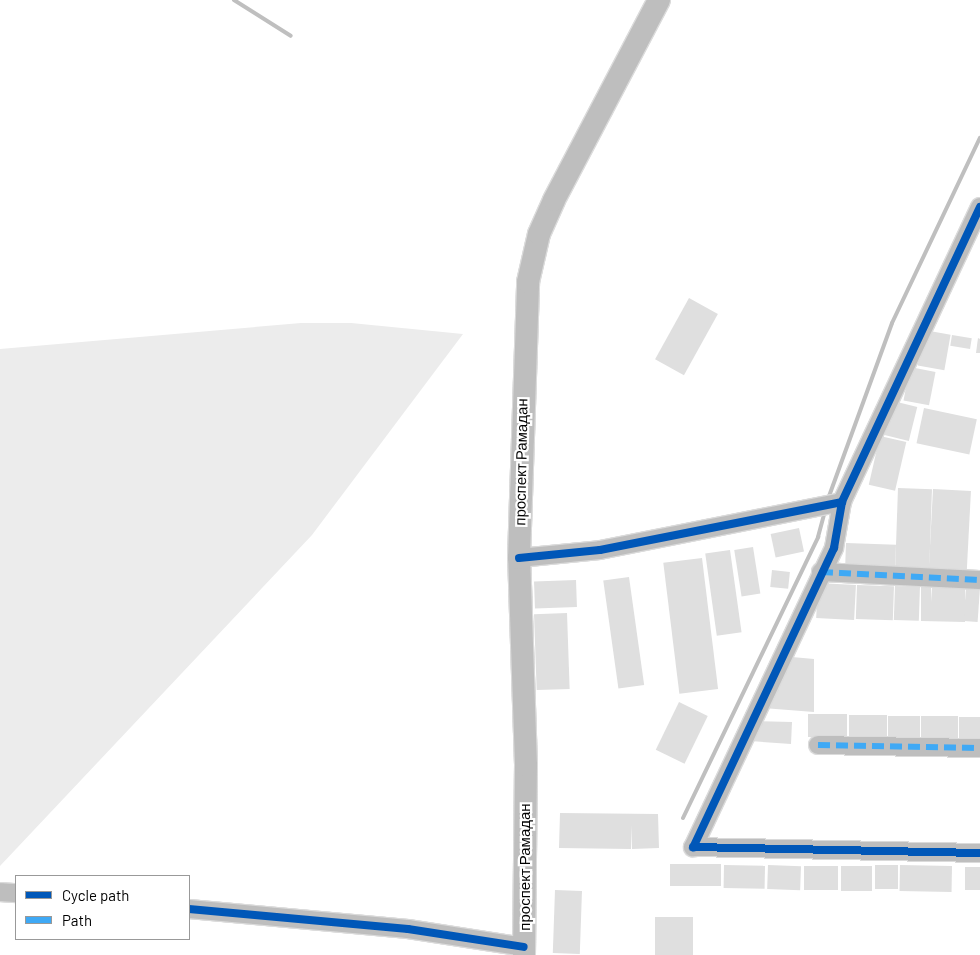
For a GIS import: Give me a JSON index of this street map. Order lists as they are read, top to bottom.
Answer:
{
  "streets": {
    "main road": ["проспект Рамадан"]
  },
  "legend": ["Cycle path", "Path"]
}
